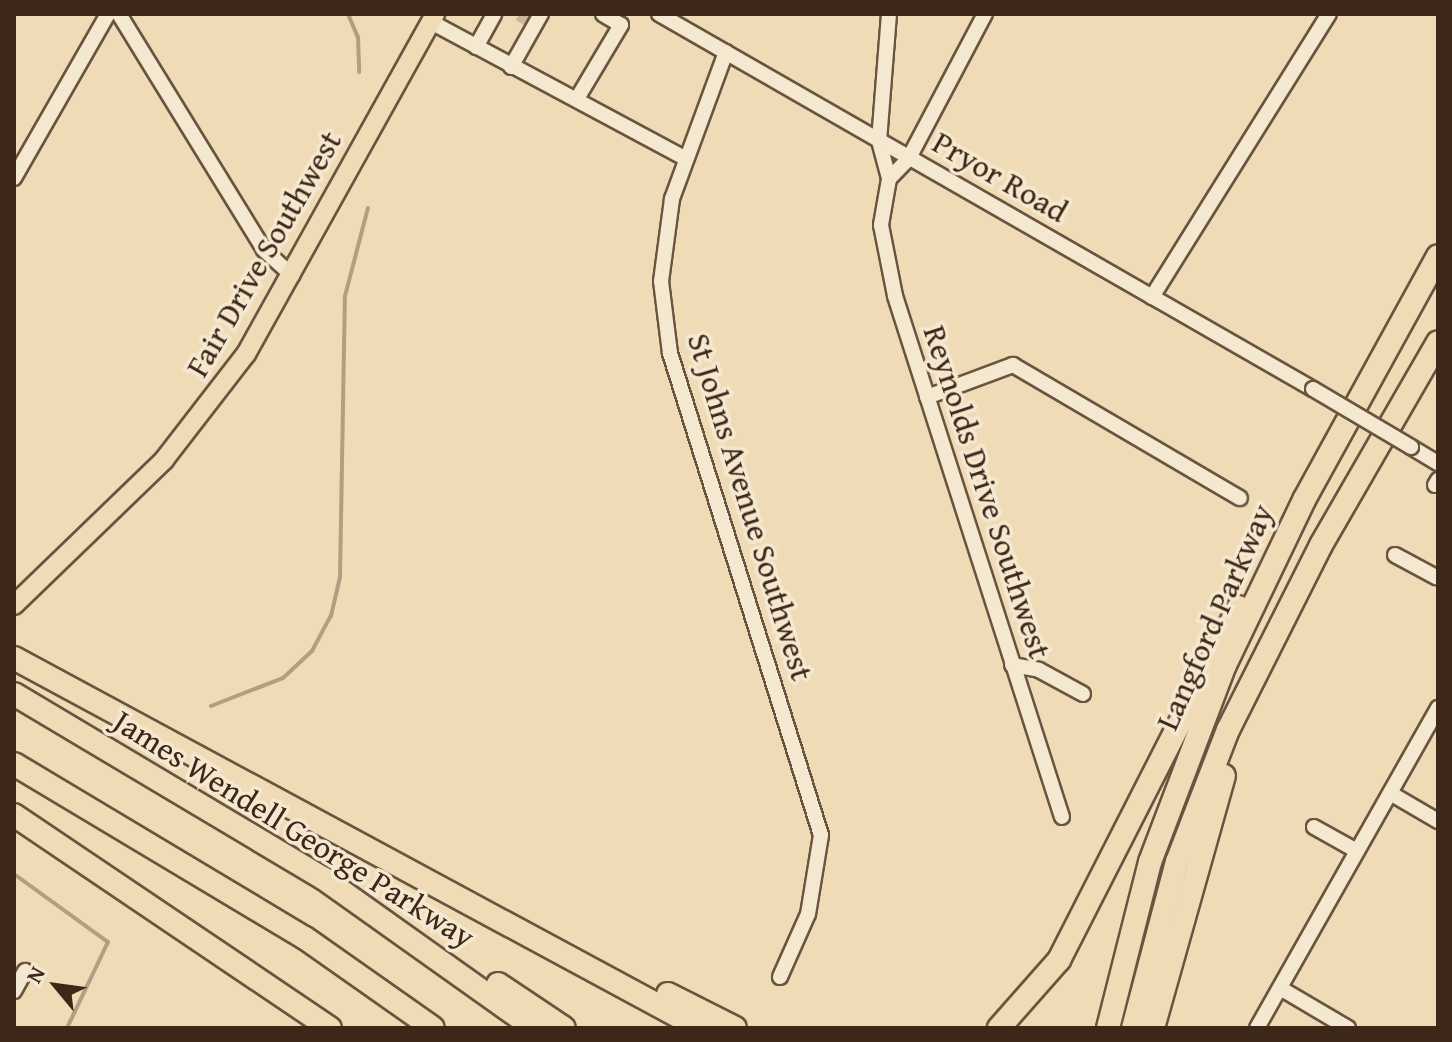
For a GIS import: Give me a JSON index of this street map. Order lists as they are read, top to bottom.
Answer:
{
  "streets": {
    "highway": ["Langford Parkway", "James Wendell George Parkway"],
    "main road": ["Fair Drive Southwest"],
    "street": ["Pryor Road", "Reynolds Drive Southwest", "St Johns Avenue Southwest"]
  },
  "crossings": [
    ["Pryor Road", "St Johns Avenue Southwest"]
  ],
  "north": "top left"
}
